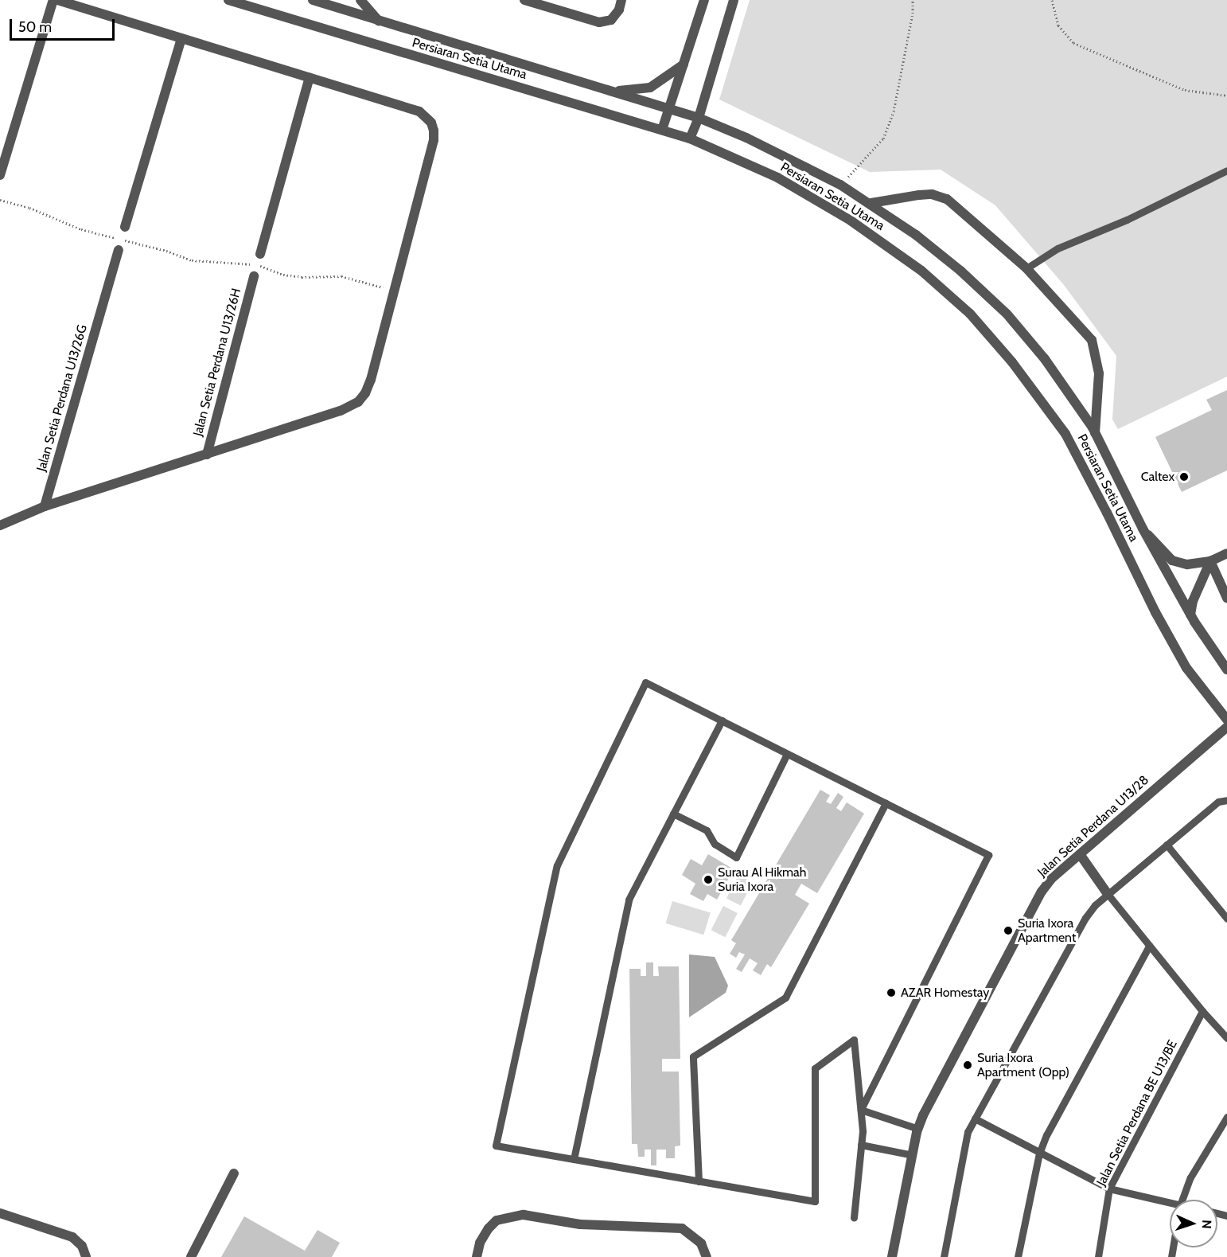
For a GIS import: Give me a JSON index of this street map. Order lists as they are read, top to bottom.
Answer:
{
  "streets": {
    "street": [
      "Persiaran Setia Utama",
      "Jalan Setia Perdana U13/26H",
      "Jalan Setia Perdana U13/26G",
      "Jalan Setia Perdana U13/28"
    ],
    "lane": ["Jalan Setia Perdana BE U13/BE"]
  },
  "places": [
    "Caltex",
    "Surau Al Hikmah Suria Ixora",
    "Suria Ixora Apartment",
    "AZAR Homestay",
    "Suria Ixora Apartment (Opp)"
  ],
  "scale_bar": "50 m",
  "north": "right"
}
